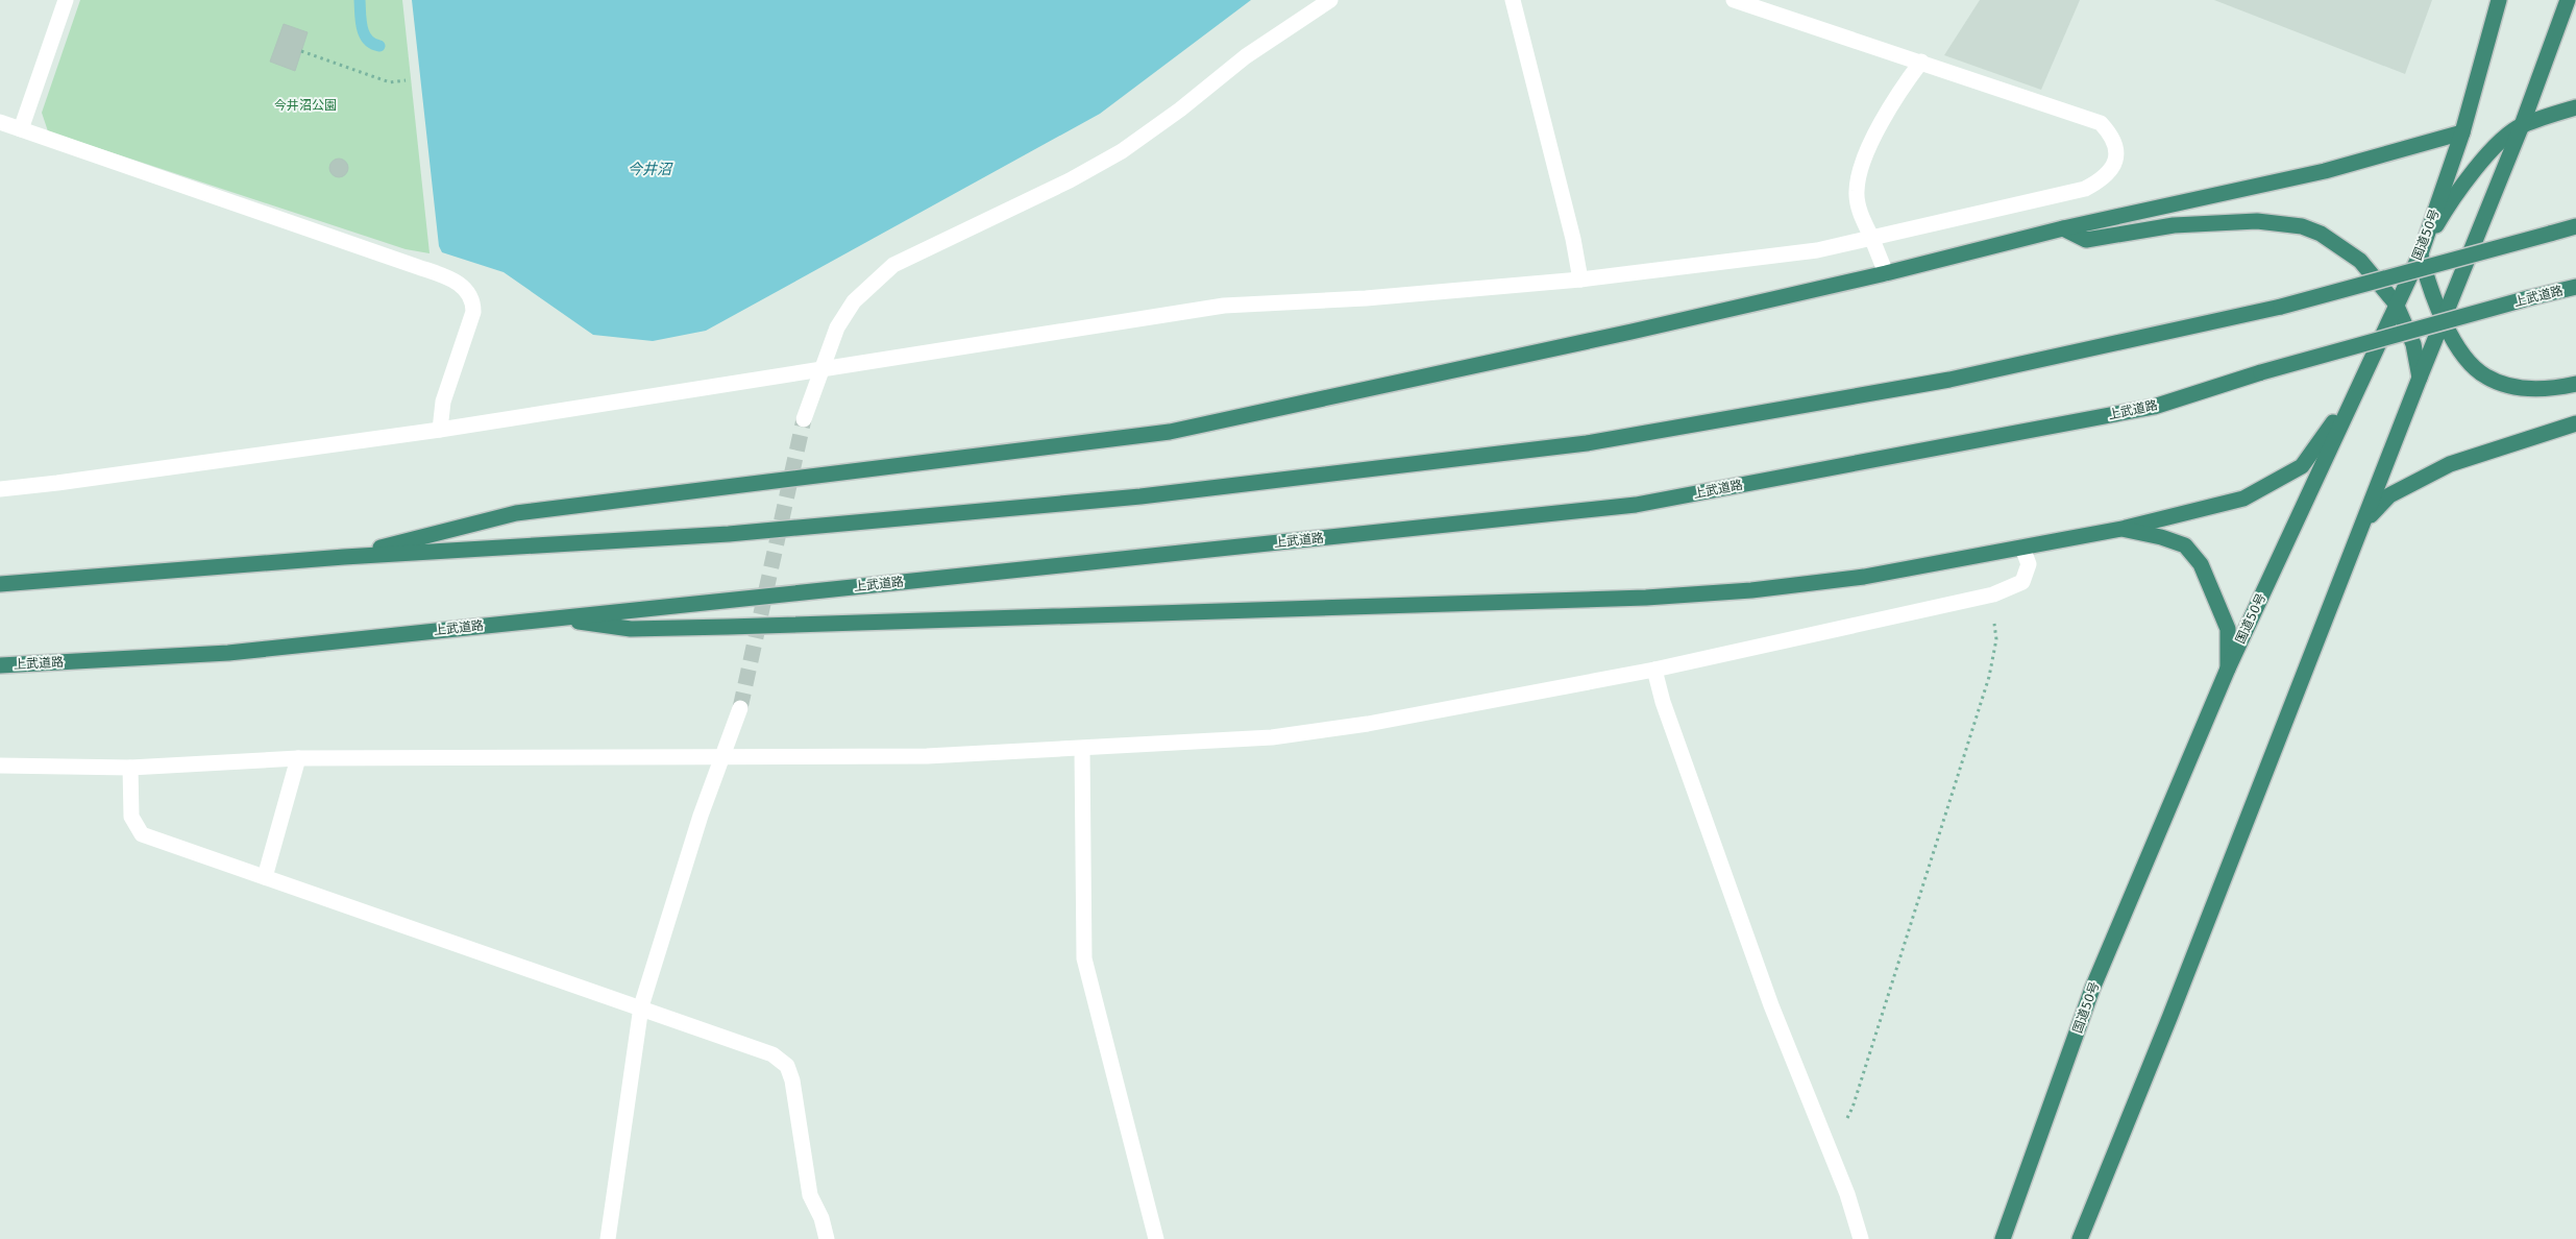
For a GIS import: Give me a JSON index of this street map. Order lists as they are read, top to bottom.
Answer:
{
  "streets": {
    "highway": ["国道50号", "上武道路"]
  },
  "water": ["今井沼"],
  "parks": ["今井沼公園"]
}
